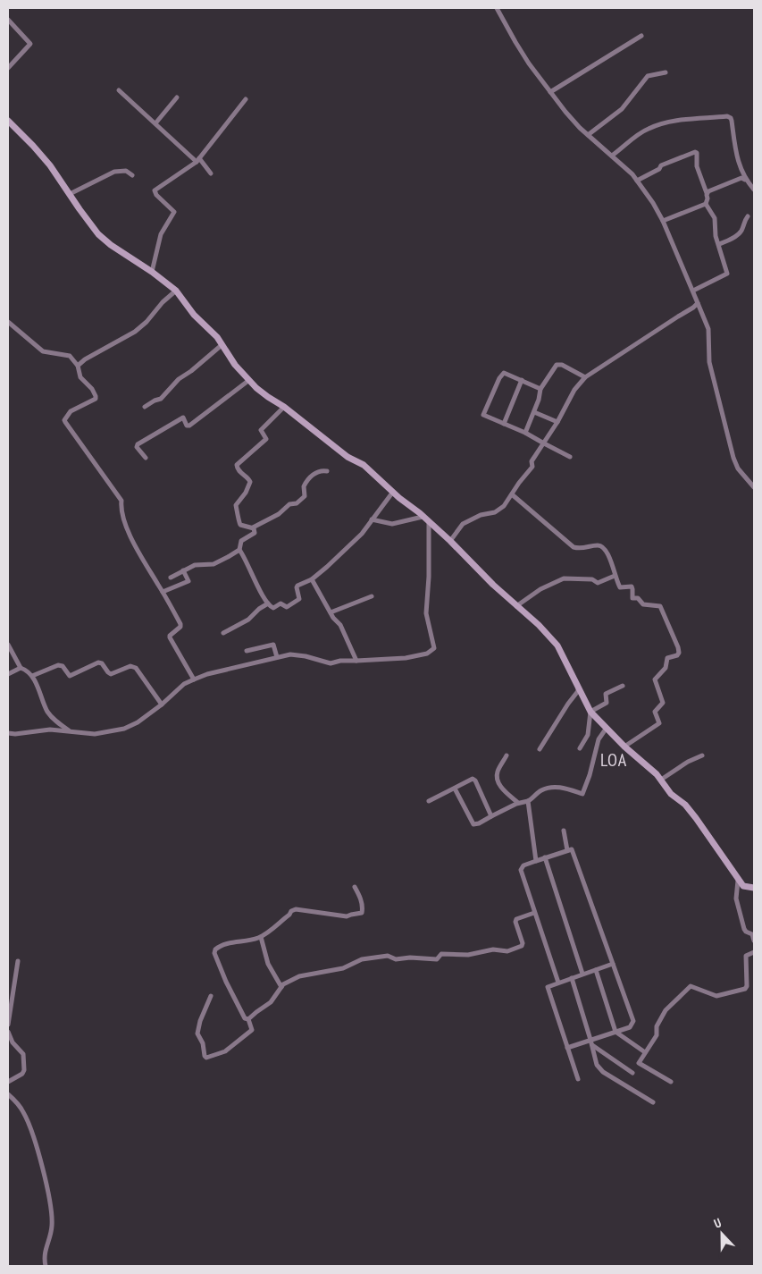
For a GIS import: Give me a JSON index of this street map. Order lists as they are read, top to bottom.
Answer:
{
  "districts": ["LOA"],
  "north": "top"
}
